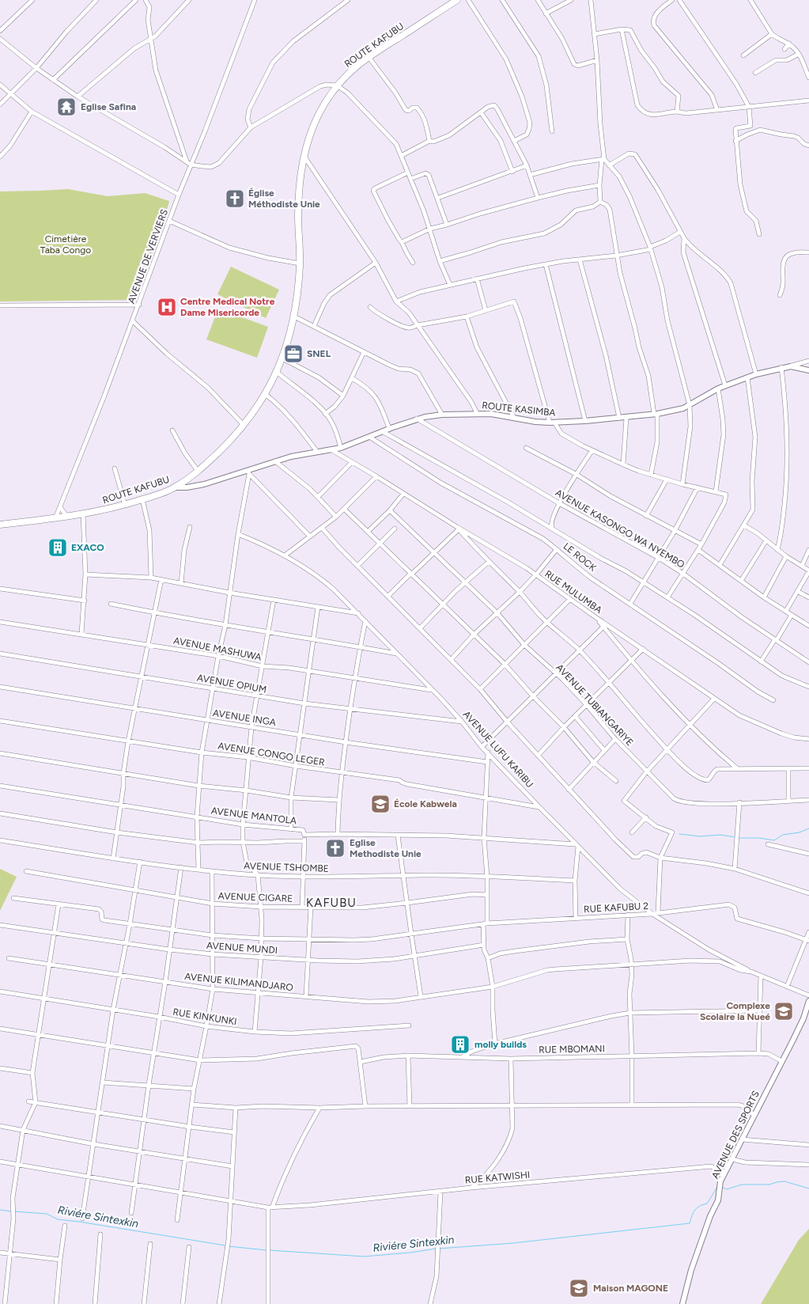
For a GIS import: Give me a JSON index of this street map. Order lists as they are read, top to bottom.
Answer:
{
  "streets": {
    "main road": ["ROUTE KAFUBU"],
    "street": [
      "AVENUE DE VERVIERS",
      "ROUTE KASIMBA",
      "AVENUE KASONGO WA NYEMBO",
      "LE ROCK",
      "RUE MULUMBA",
      "AVENUE MASHUWA",
      "AVENUE OPIUM",
      "AVENUE TUBIANGARIYE",
      "AVENUE INGA",
      "AVENUE LUFU KARIBU",
      "AVENUE CONGO LEGER",
      "AVENUE MANTOLA",
      "AVENUE TSHOMBE",
      "AVENUE CIGARE",
      "RUE KAFUBU 2",
      "AVENUE MUNDI",
      "AVENUE KILIMANDJARO",
      "RUE KINKUNKI",
      "RUE MBOMANI",
      "AVENUE DES SPORTS",
      "RUE KATWISHI"
    ]
  },
  "crossings": [
    ["ROUTE KAFUBU", "AVENUE DE VERVIERS"],
    ["ROUTE KAFUBU", "ROUTE KASIMBA"],
    ["ROUTE KASIMBA", "AVENUE KASONGO WA NYEMBO"],
    ["ROUTE KASIMBA", "LE ROCK"],
    ["ROUTE KASIMBA", "RUE MULUMBA"],
    ["AVENUE MASHUWA", "AVENUE LUFU KARIBU"],
    ["AVENUE OPIUM", "AVENUE LUFU KARIBU"],
    ["AVENUE LUFU KARIBU", "AVENUE CONGO LEGER"],
    ["AVENUE LUFU KARIBU", "AVENUE MANTOLA"],
    ["AVENUE LUFU KARIBU", "RUE KAFUBU 2"],
    ["AVENUE LUFU KARIBU", "AVENUE KILIMANDJARO"],
    ["RUE MBOMANI", "AVENUE DES SPORTS"],
    ["AVENUE DES SPORTS", "RUE KATWISHI"]
  ],
  "districts": ["KAFUBU"],
  "water": ["Riviére Sintexkin"],
  "parks": ["Cimetière Taba Congo"],
  "places": {
    "temple": ["Eglise Safina"],
    "church": ["Église Méthodiste Unie", "Eglise Methodiste Unie"],
    "hospital": ["Centre Medical Notre Dame Misericorde"],
    "office": ["SNEL"],
    "building": ["EXACO", "molly builds"],
    "school or university": ["École Kabwela", "Complexe Scolaire la Nueé", "Maison MAGONE"]
  }
}
